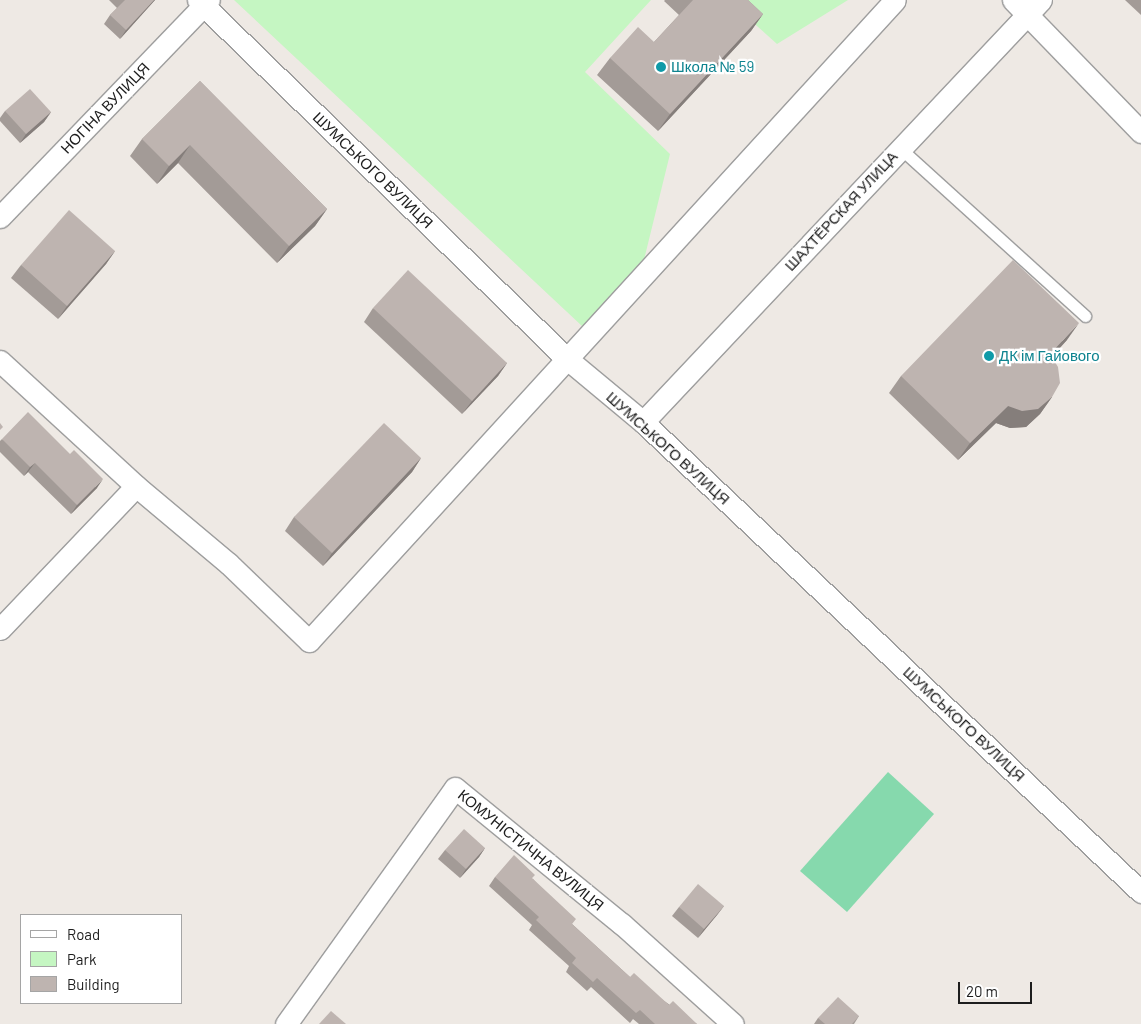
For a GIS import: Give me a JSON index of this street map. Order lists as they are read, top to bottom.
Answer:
{
  "streets": {
    "street": [
      "НОГІНА ВУЛИЦЯ",
      "ШУМСЬКОГО ВУЛИЦЯ",
      "ШАХТЁРСКАЯ УЛИЦА",
      "КОМУНІСТИЧНА ВУЛИЦЯ"
    ]
  },
  "crossings": [
    ["НОГІНА ВУЛИЦЯ", "ШУМСЬКОГО ВУЛИЦЯ"],
    ["ШУМСЬКОГО ВУЛИЦЯ", "ШАХТЁРСКАЯ УЛИЦА"]
  ],
  "places": ["Школа № 59", "ДК ім Гайового"],
  "legend": ["Road", "Park", "Building"],
  "scale_bar": "20 m"
}
